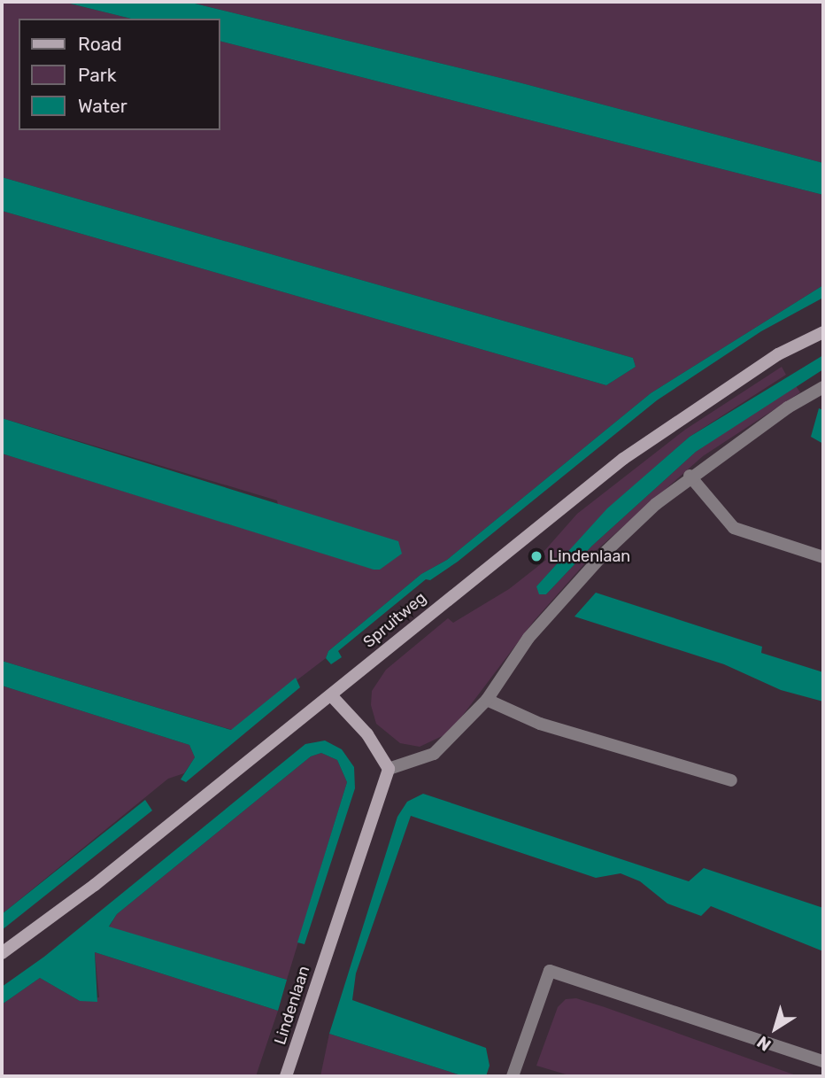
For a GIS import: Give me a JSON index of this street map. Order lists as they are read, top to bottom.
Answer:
{
  "streets": {
    "main road": ["Spruitweg", "Lindenlaan"]
  },
  "places": ["Lindenlaan"],
  "legend": ["Road", "Park", "Water"],
  "north": "bottom left"
}
